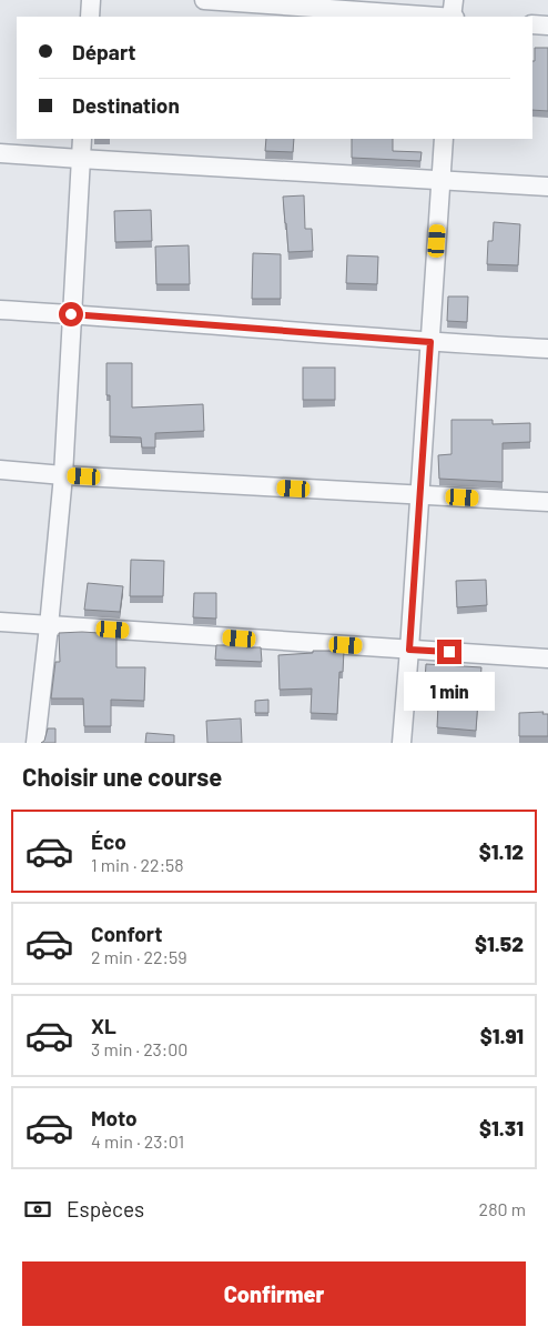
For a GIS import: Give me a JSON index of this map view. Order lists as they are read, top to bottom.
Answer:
{
  "page": {
    "banner": ["Départ", "Destination"],
    "bubble": "1 min",
    "heading": "Choisir une course",
    "list": [
      {
        "name": "Éco",
        "note": "1 min · 22:58",
        "value": "$1.12"
      },
      {
        "name": "Confort",
        "note": "2 min · 22:59",
        "value": "$1.52"
      },
      {
        "name": "XL",
        "note": "3 min · 23:00",
        "value": "$1.91"
      },
      {
        "name": "Moto",
        "note": "4 min · 23:01",
        "value": "$1.31"
      }
    ],
    "pay": ["Espèces", "280 m"],
    "buttons": "Confirmer"
  }
}
